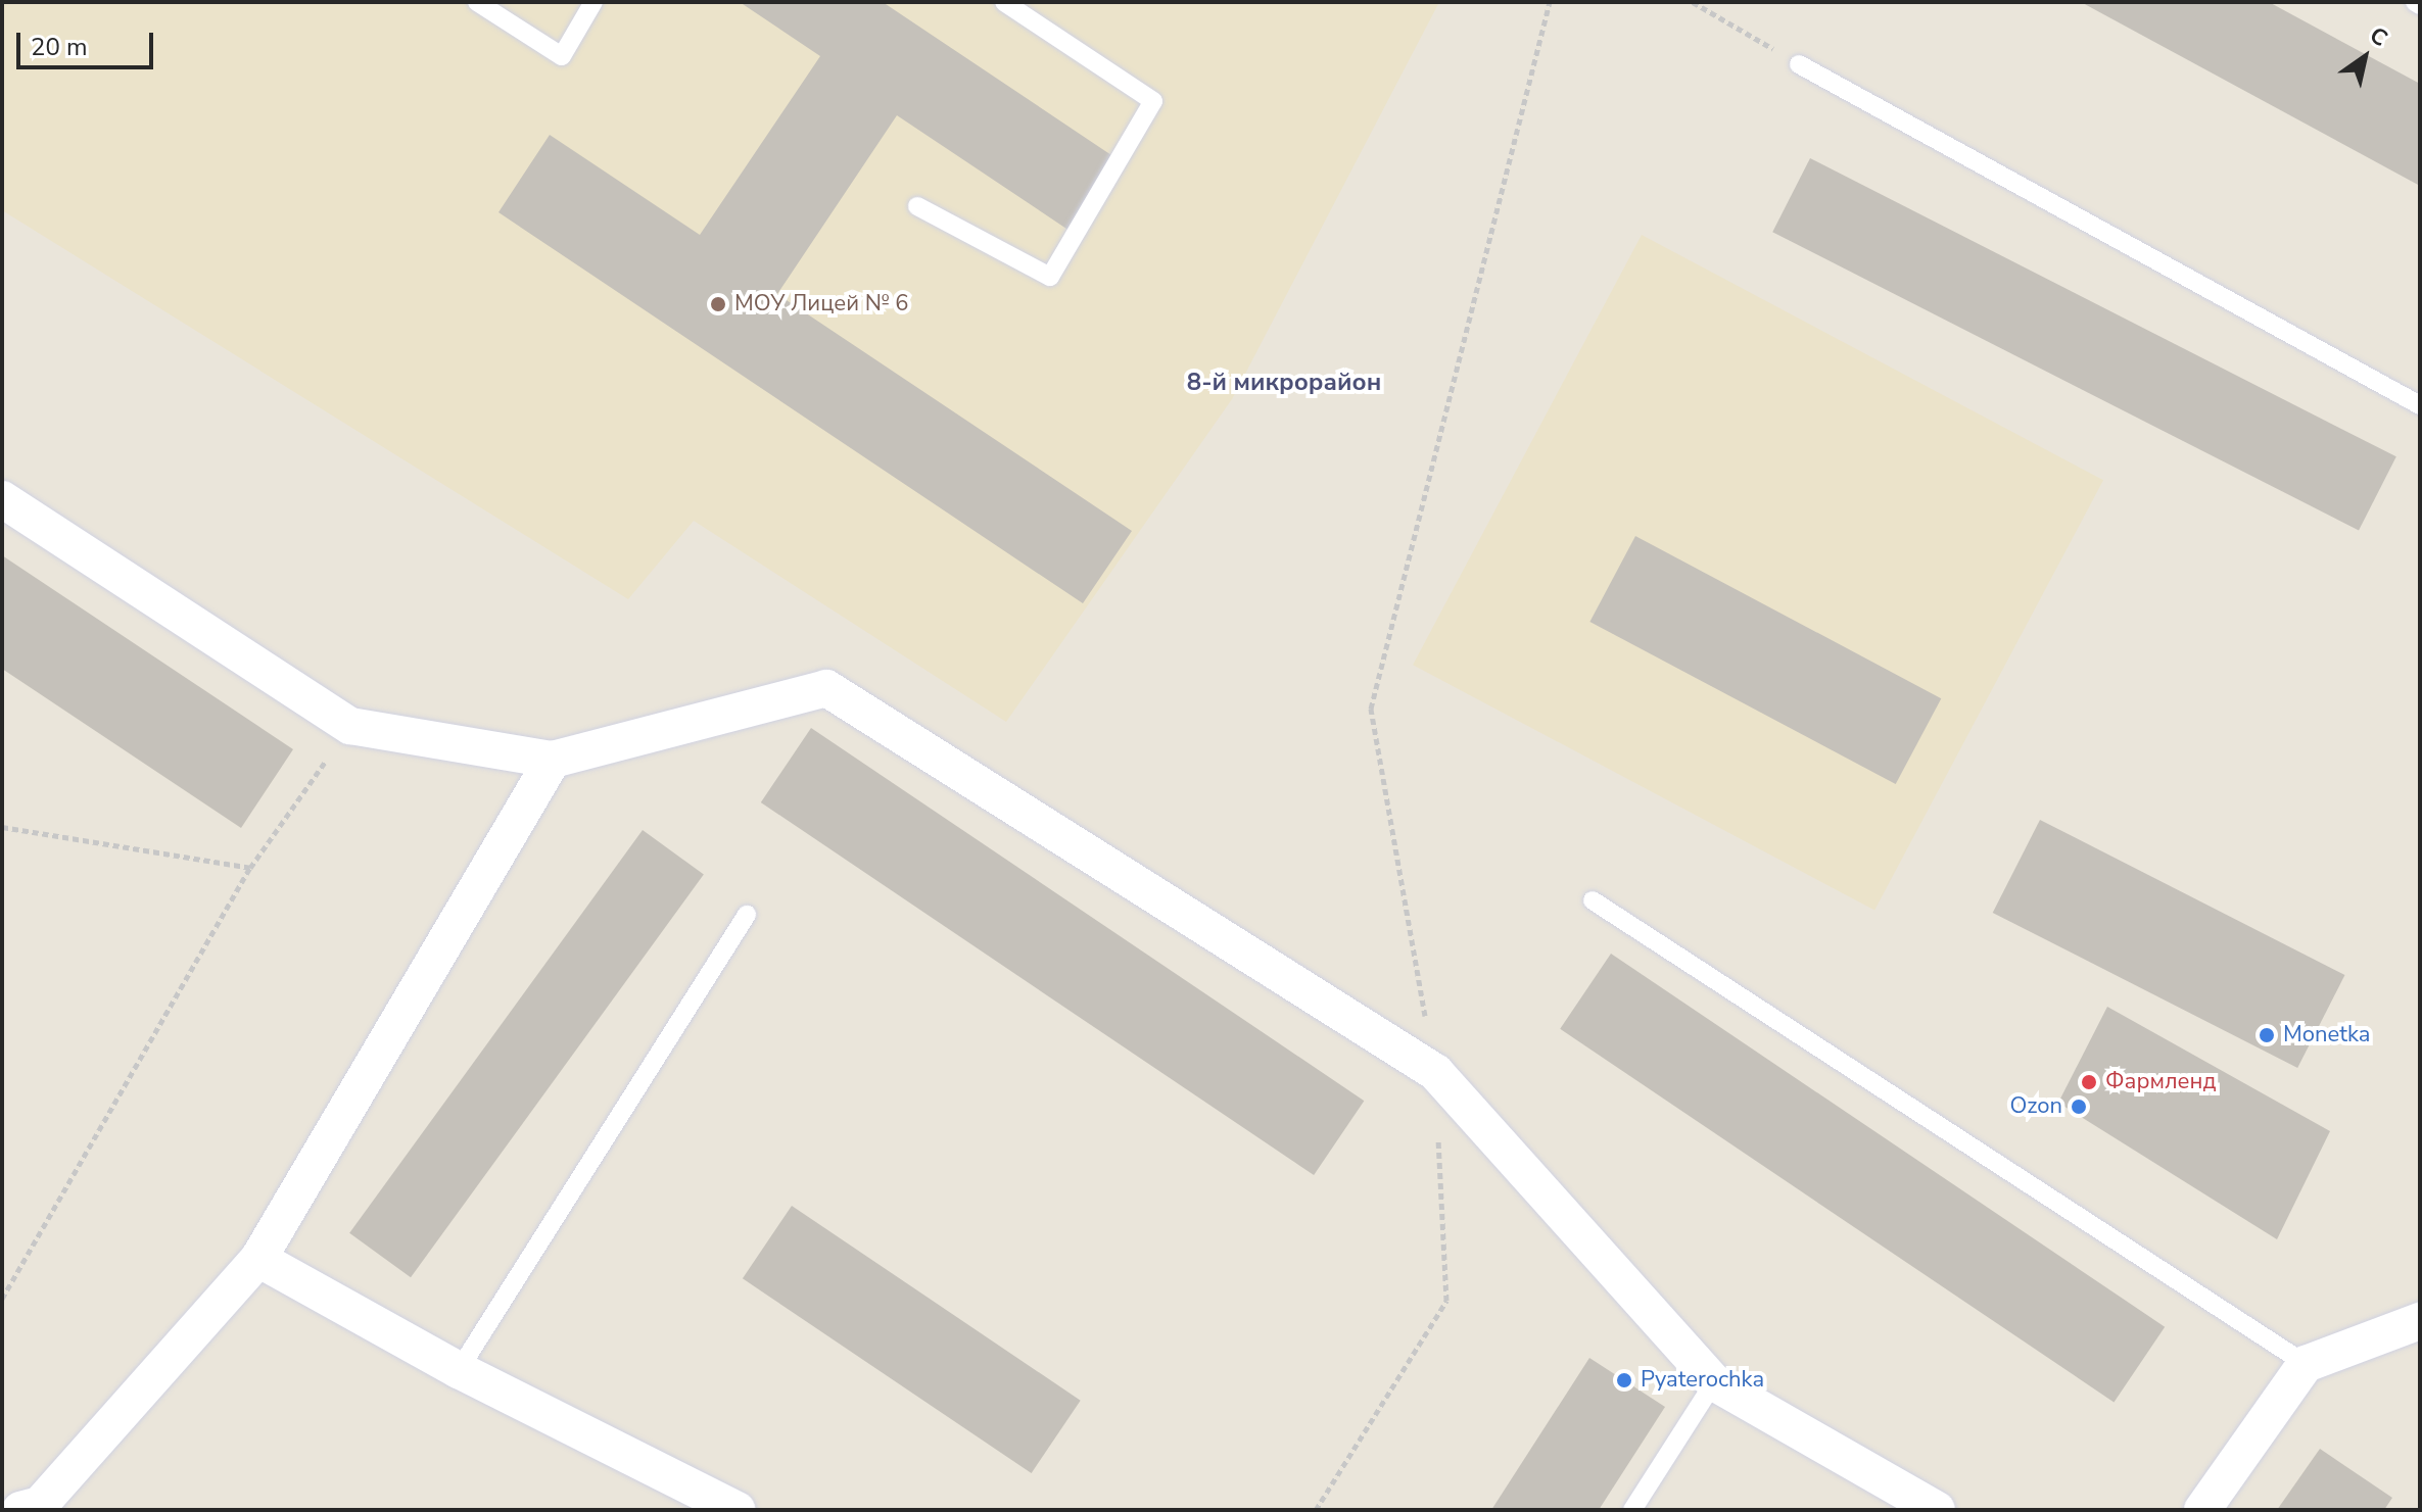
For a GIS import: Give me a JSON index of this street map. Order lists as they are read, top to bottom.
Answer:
{
  "districts": ["8-й микрорайон"],
  "places": [
    "МОУ Лицей № 6",
    "Monetka",
    "Фармленд",
    "Ozon",
    "Pyaterochka"
  ],
  "scale_bar": "20 m",
  "north": "top right"
}
